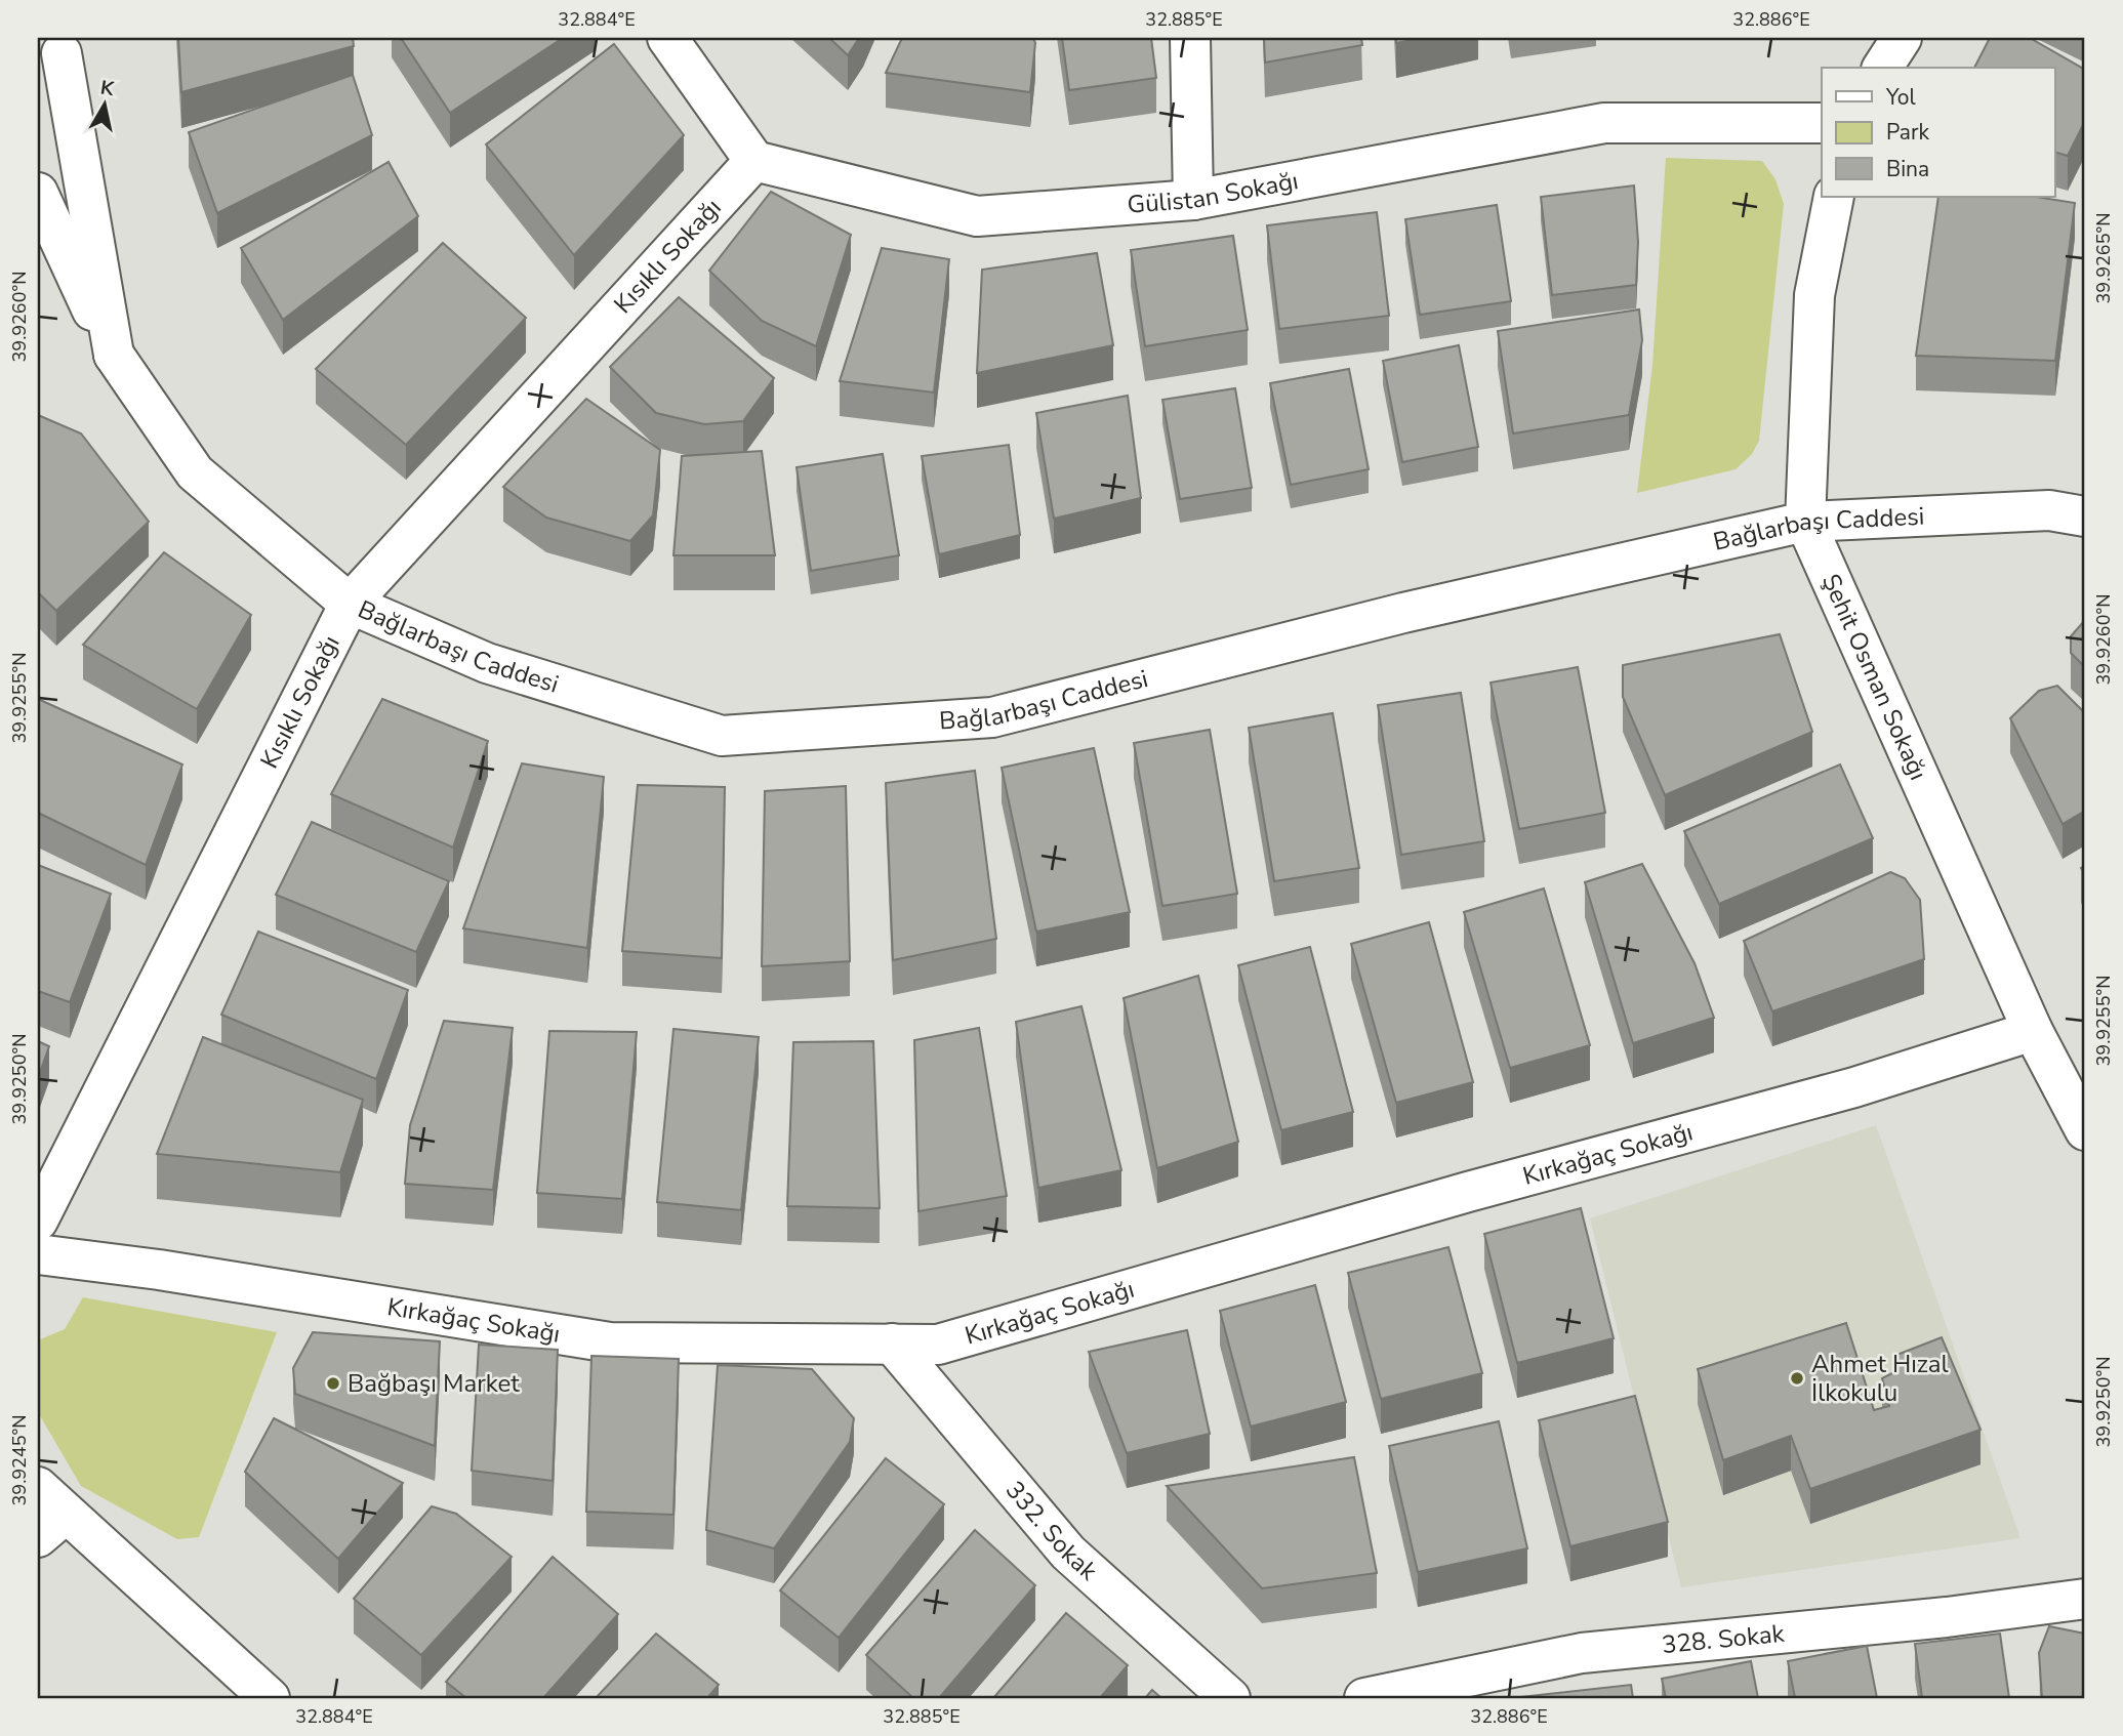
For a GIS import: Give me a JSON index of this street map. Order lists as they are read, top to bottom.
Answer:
{
  "streets": {
    "street": [
      "Gülistan Sokağı",
      "Kısıklı Sokağı",
      "Bağlarbaşı Caddesi",
      "Şehit Osman Sokağı",
      "Kırkağaç Sokağı",
      "332. Sokak",
      "328. Sokak"
    ]
  },
  "crossings": [
    ["Gülistan Sokağı", "Kısıklı Sokağı"],
    ["Kısıklı Sokağı", "Bağlarbaşı Caddesi"],
    ["Bağlarbaşı Caddesi", "Şehit Osman Sokağı"],
    ["Şehit Osman Sokağı", "Kırkağaç Sokağı"],
    ["Kırkağaç Sokağı", "332. Sokak"]
  ],
  "places": ["Ahmet Hızal İlkokulu", "Bağbaşı Market"],
  "legend": ["Yol", "Park", "Bina"],
  "north": "top",
  "coordinates": [
    "32.884°E",
    "32.885°E",
    "32.886°E",
    "39.9265°N",
    "39.9260°N",
    "39.9255°N",
    "39.9250°N",
    "39.9245°N"
  ]
}
